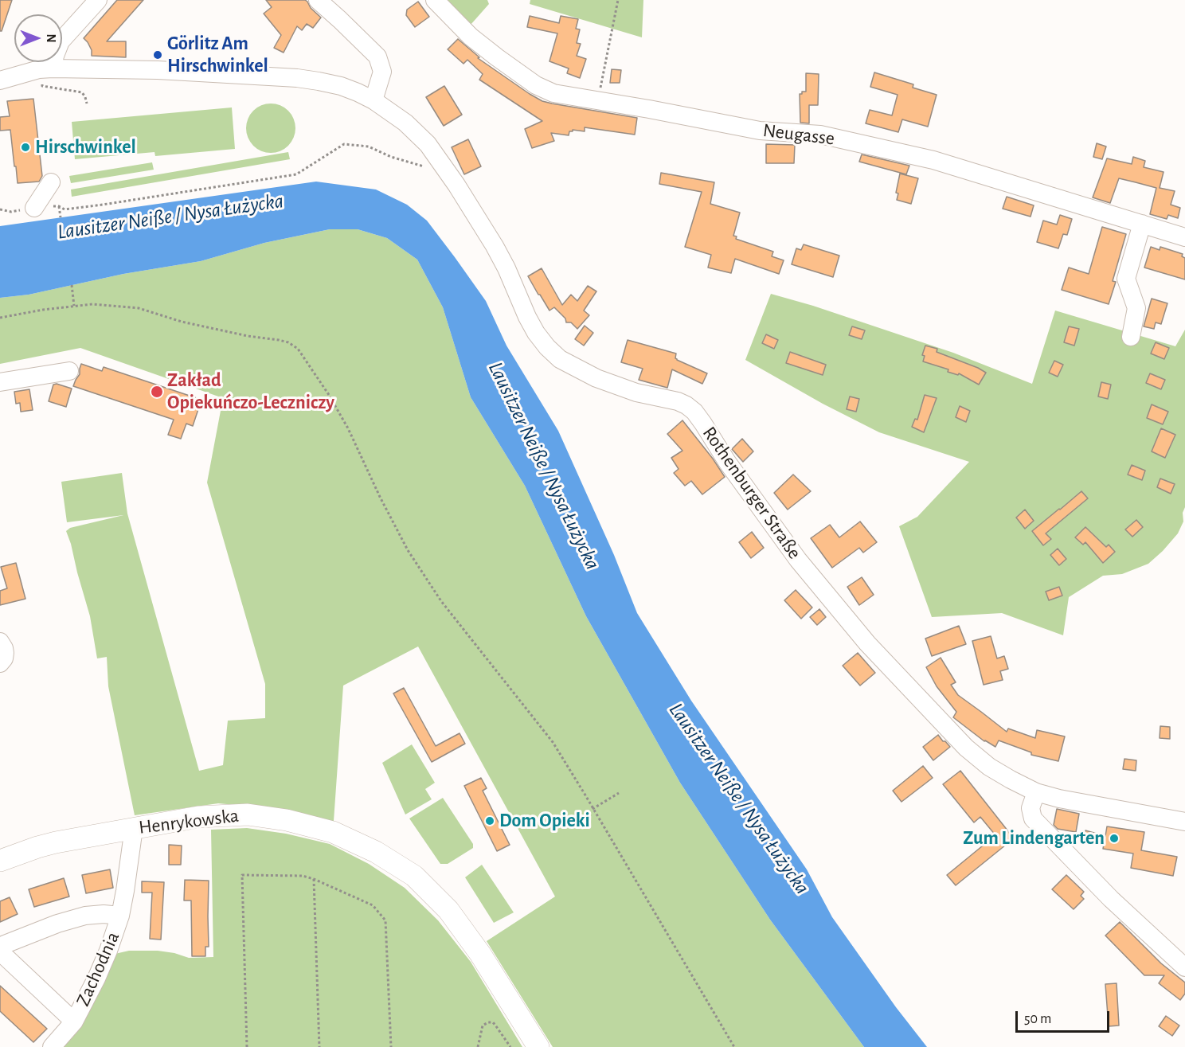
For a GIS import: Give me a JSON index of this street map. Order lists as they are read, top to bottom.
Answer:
{
  "streets": {
    "main road": ["Henrykowska"],
    "street": ["Neugasse", "Rothenburger Straße", "Zachodnia"]
  },
  "crossings": [
    ["Henrykowska", "Zachodnia"]
  ],
  "water": ["Lausitzer Neiße / Nysa Łużycka"],
  "places": [
    "Görlitz Am Hirschwinkel",
    "Hirschwinkel",
    "Zakład Opiekuńczo-Leczniczy",
    "Dom Opieki",
    "Zum Lindengarten"
  ],
  "scale_bar": "50 m",
  "north": "right"
}
